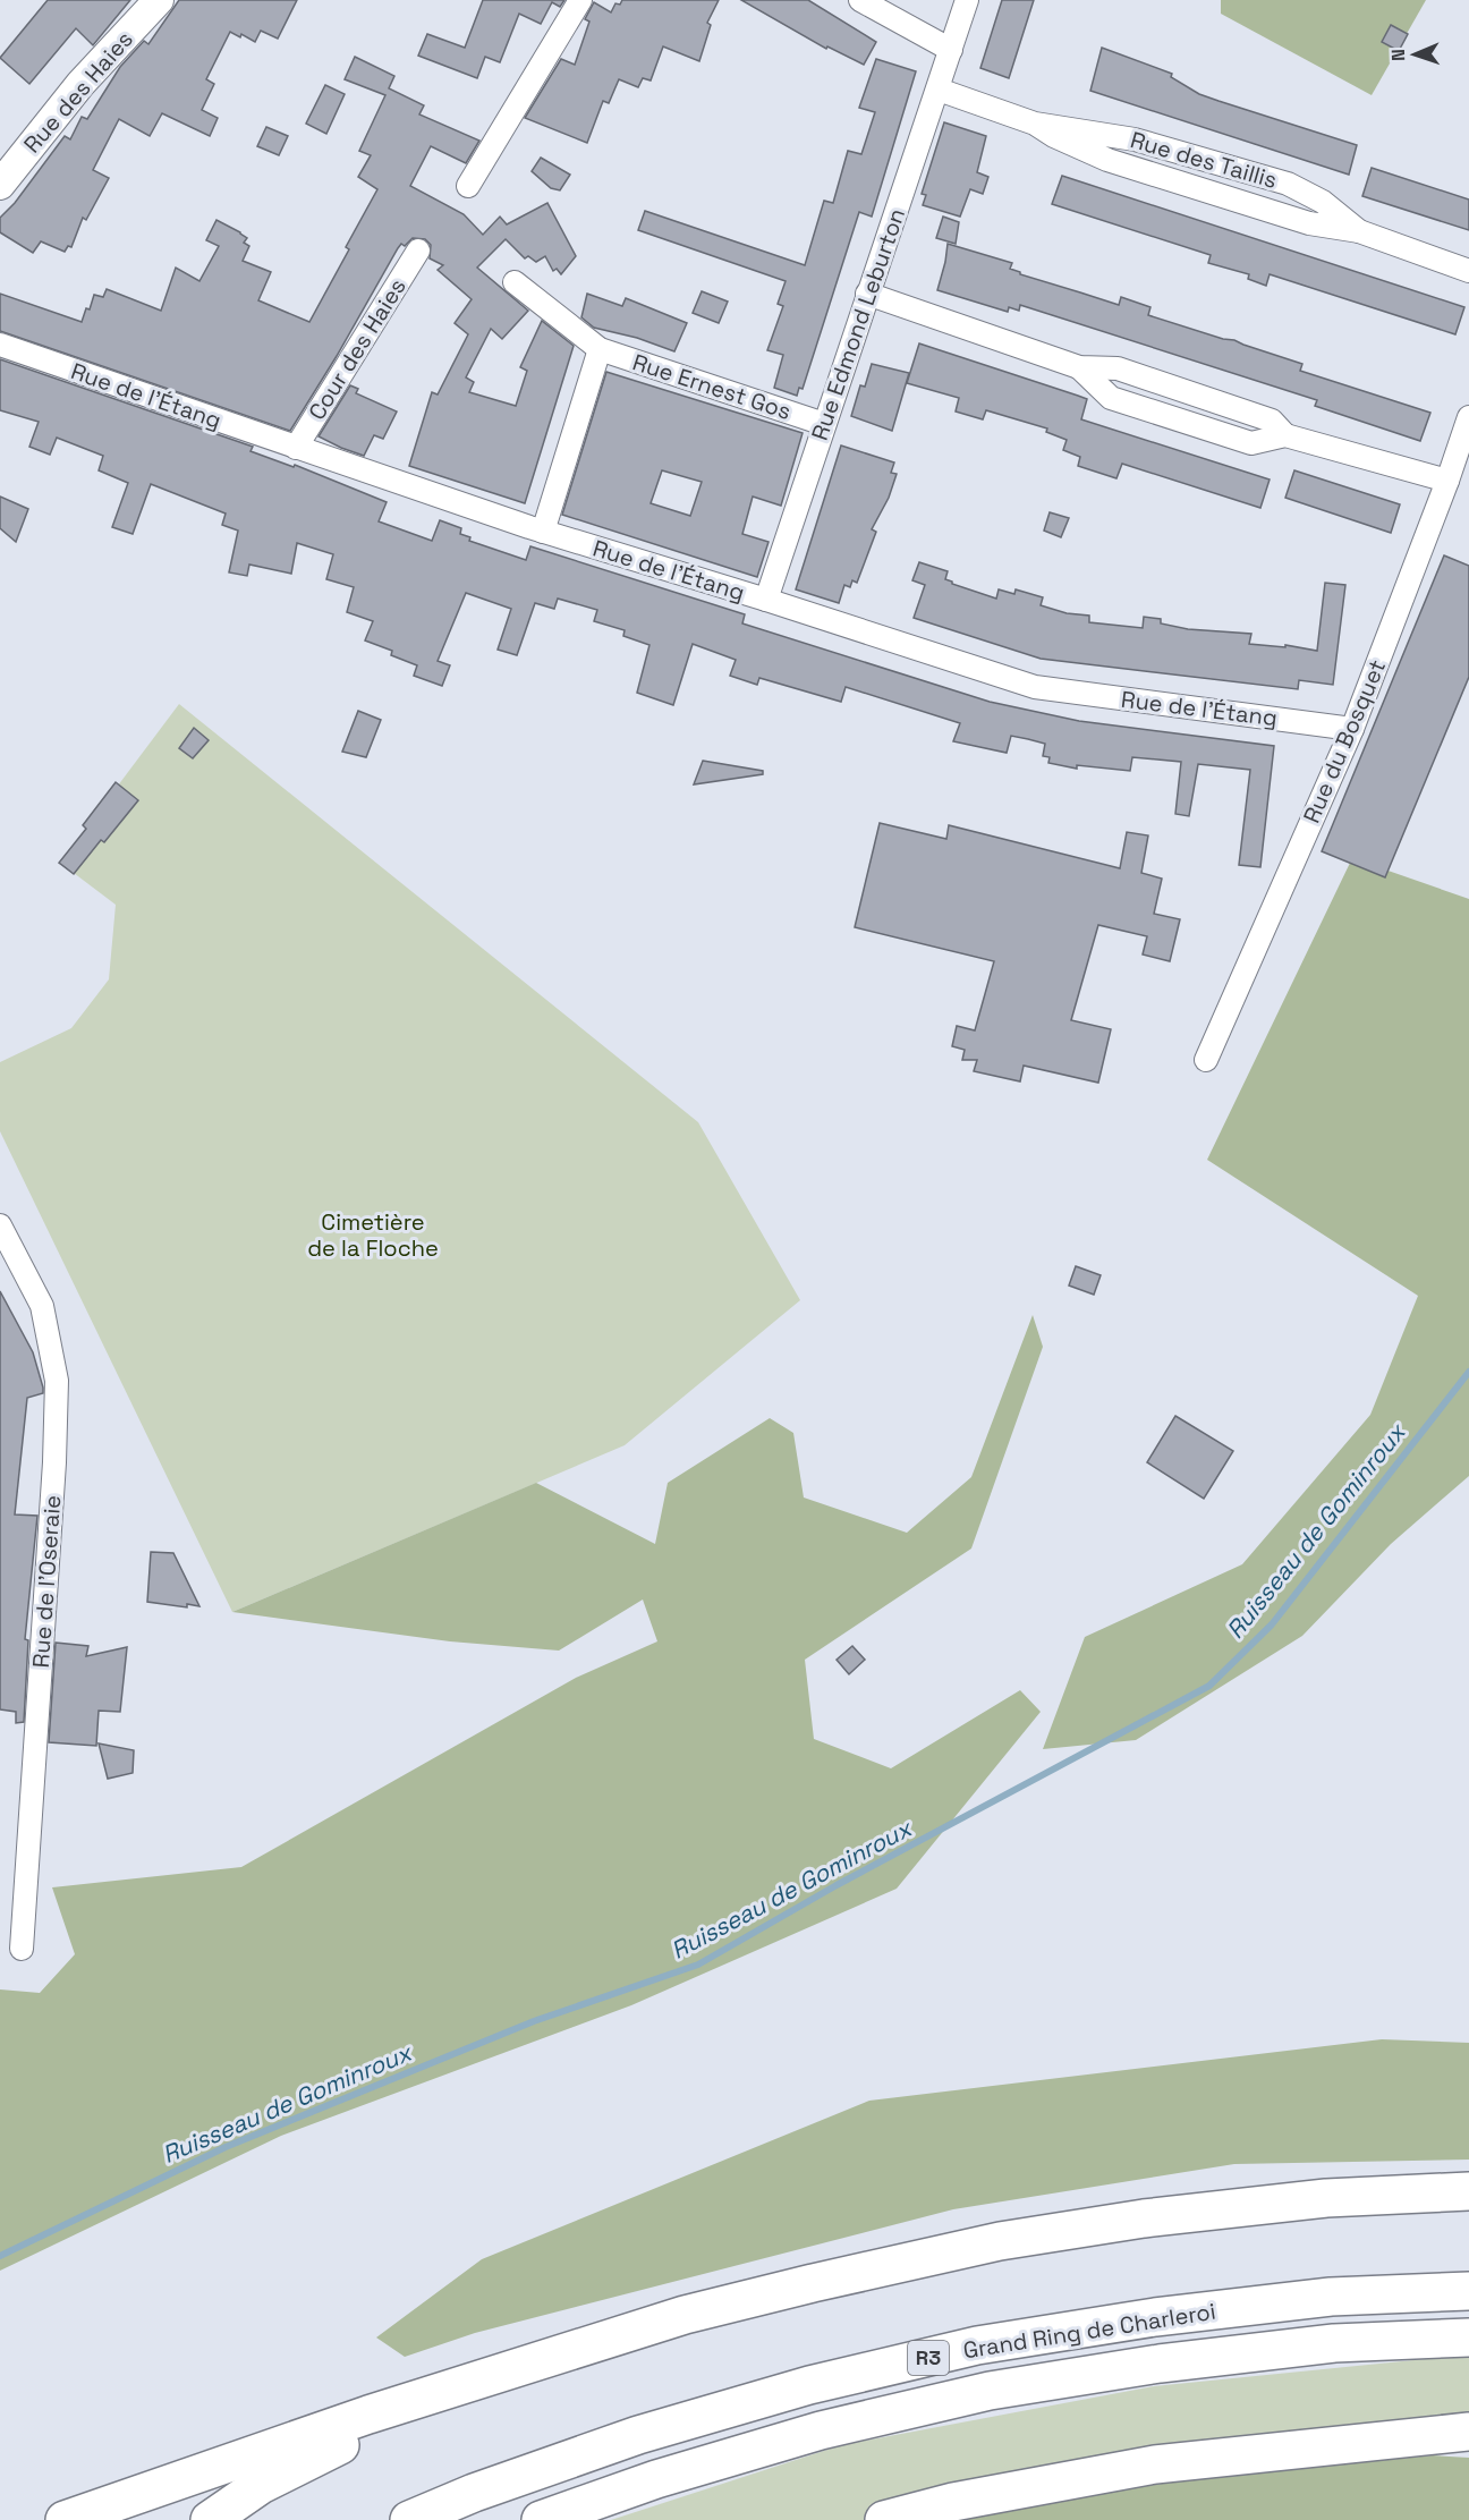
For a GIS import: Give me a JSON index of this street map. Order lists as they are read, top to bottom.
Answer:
{
  "streets": {
    "highway": ["Grand Ring de Charleroi", "R3"],
    "street": [
      "Rue des Haies",
      "Rue des Taillis",
      "Rue Edmond Leburton",
      "Cour des Haies",
      "Rue Ernest Gos",
      "Rue de l'Étang",
      "Rue du Bosquet",
      "Rue de l'Oseraie"
    ]
  },
  "crossings": [
    ["Rue des Taillis", "Rue Edmond Leburton"],
    ["Rue Edmond Leburton", "Rue Ernest Gos"],
    ["Rue Edmond Leburton", "Rue de l'Étang"],
    ["Cour des Haies", "Rue de l'Étang"],
    ["Rue de l'Étang", "Rue du Bosquet"]
  ],
  "water": ["Ruisseau de Gominroux"],
  "parks": ["Cimetière de la Floche"],
  "north": "left"
}
